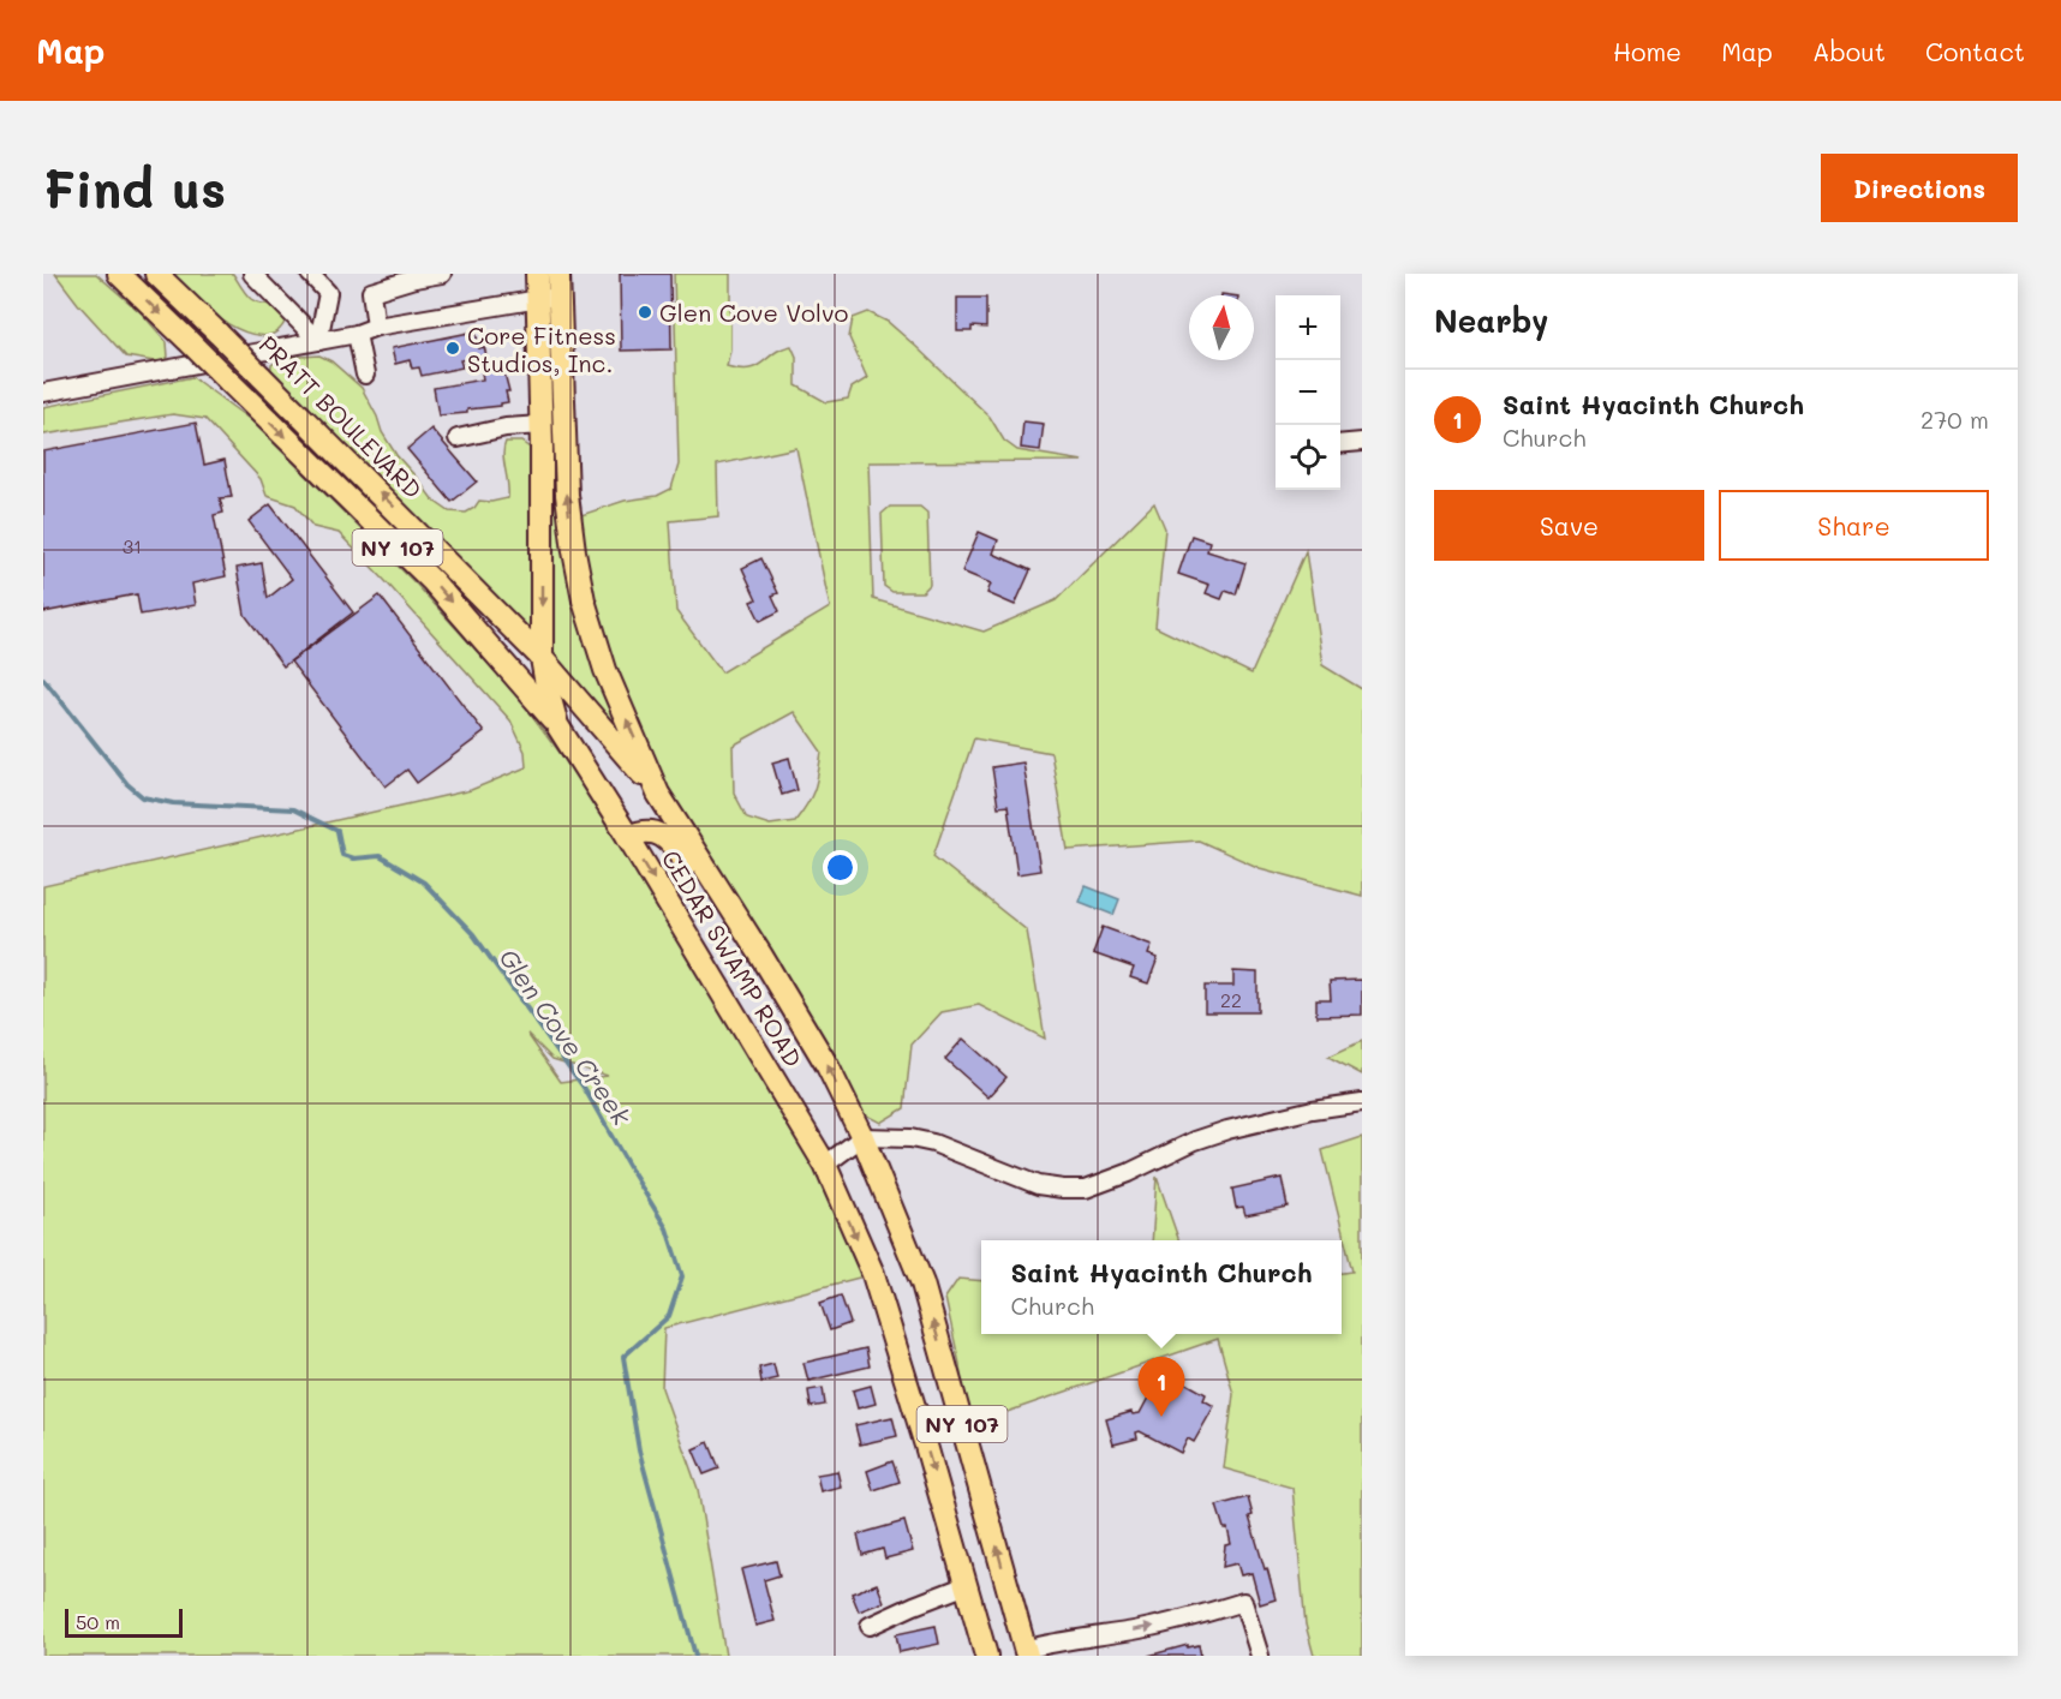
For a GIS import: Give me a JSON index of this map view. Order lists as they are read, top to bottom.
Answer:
{
  "streets": {
    "main road": ["PRATT BOULEVARD", "NY 107", "CEDAR SWAMP ROAD"]
  },
  "crossings": [
    ["PRATT BOULEVARD", "CEDAR SWAMP ROAD"],
    ["NY 107", "CEDAR SWAMP ROAD"]
  ],
  "water": ["Glen Cove Creek"],
  "places": ["Glen Cove Volvo", "Core Fitness Studios, Inc."],
  "house_numbers": ["31", "22"],
  "scale_bar": "50 m",
  "north": "top",
  "page": {
    "header": "Map",
    "nav": [
      "Home",
      "Map",
      "About",
      "Contact"
    ],
    "buttons": [
      "Directions",
      ["Save", "Share"]
    ],
    "title": "Find us",
    "heading": "Nearby",
    "map_buttons": ["+", "−"],
    "list": [
      {
        "mark": "1",
        "name": "Saint Hyacinth Church",
        "note": "Church",
        "value": "270 m"
      }
    ],
    "popup": ["Saint Hyacinth Church", "Church"],
    "pins": "1",
    "scale": "50 m"
  }
}
